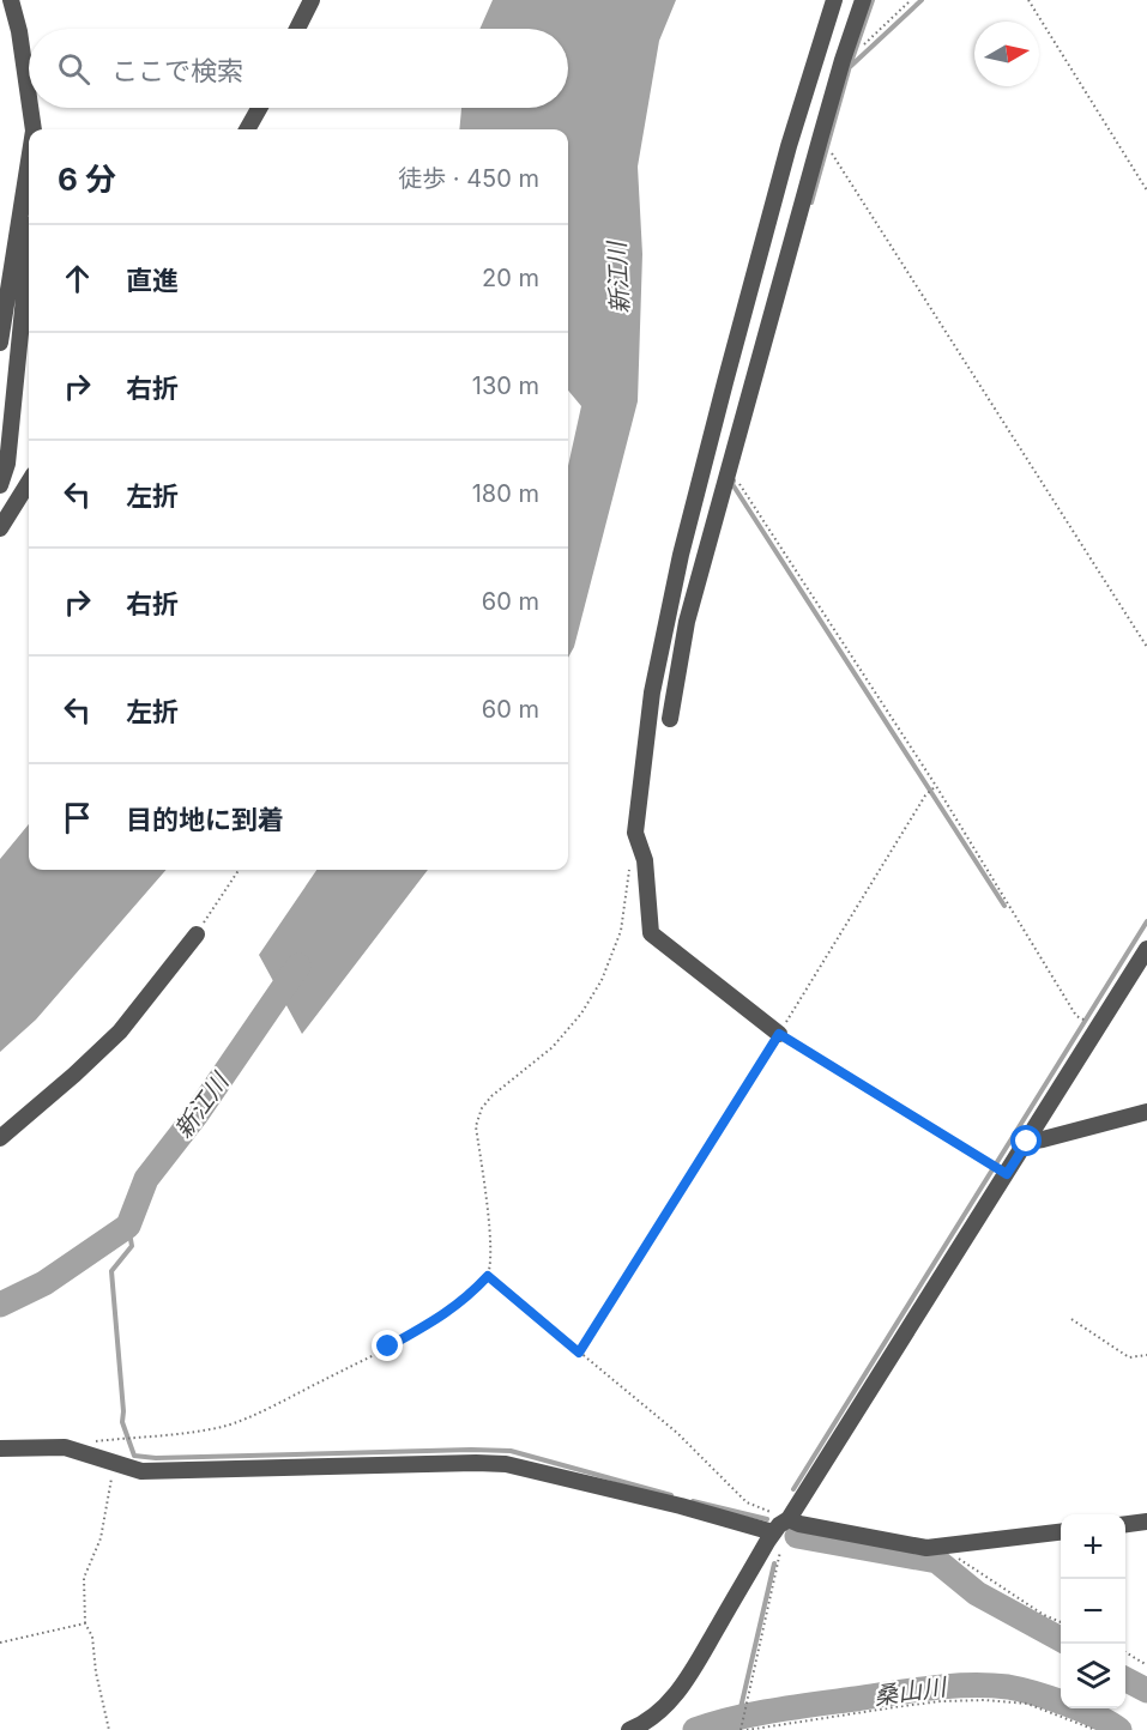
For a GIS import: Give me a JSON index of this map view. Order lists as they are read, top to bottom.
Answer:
{
  "water": ["新江川", "桑山川"],
  "north": "right",
  "page": {
    "search": "ここで検索",
    "heading": ["6 分", "徒歩 · 450 m"],
    "list": [
      ["直進", "20 m"],
      ["右折", "130 m"],
      ["左折", "180 m"],
      ["右折", "60 m"],
      ["左折", "60 m"],
      "目的地に到着"
    ],
    "map_buttons": ["+", "−"]
  }
}
